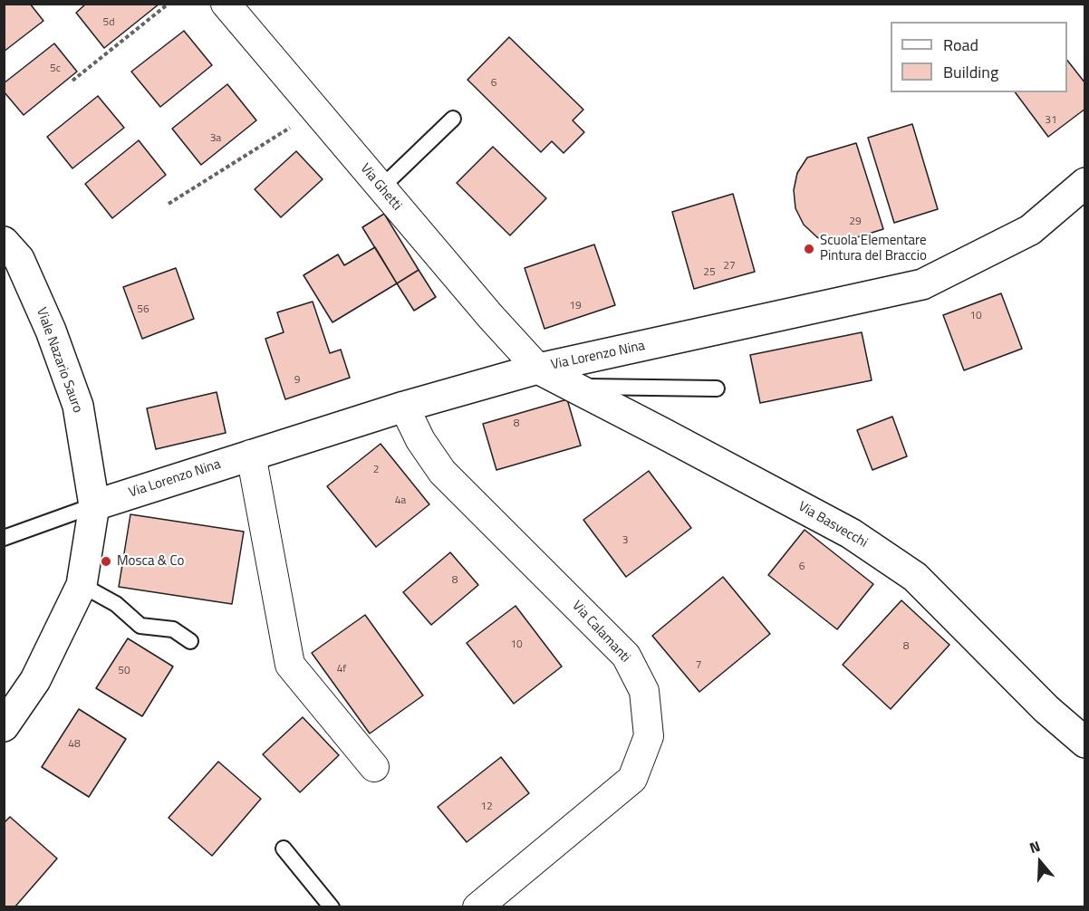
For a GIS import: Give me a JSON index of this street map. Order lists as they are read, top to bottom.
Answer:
{
  "streets": {
    "street": [
      "Via Ghetti",
      "Via Lorenzo Nina",
      "Viale Nazario Sauro",
      "Via Basvecchi",
      "Via Calamanti"
    ]
  },
  "crossings": [
    ["Via Ghetti", "Via Lorenzo Nina"],
    ["Via Ghetti", "Via Basvecchi"],
    ["Via Lorenzo Nina", "Viale Nazario Sauro"],
    ["Via Lorenzo Nina", "Via Basvecchi"],
    ["Via Lorenzo Nina", "Via Calamanti"]
  ],
  "places": ["Scuola Elementare Pintura del Braccio", "Mosca & Co"],
  "house_numbers": [
    "5d",
    "5c",
    "6",
    "31",
    "3a",
    "29",
    "27",
    "25",
    "19",
    "56",
    "10",
    "9",
    "8",
    "2",
    "4a",
    "3",
    "6",
    "8",
    "10",
    "8",
    "7",
    "4f",
    "50",
    "48",
    "12"
  ],
  "legend": ["Road", "Building"],
  "north": "top"
}
